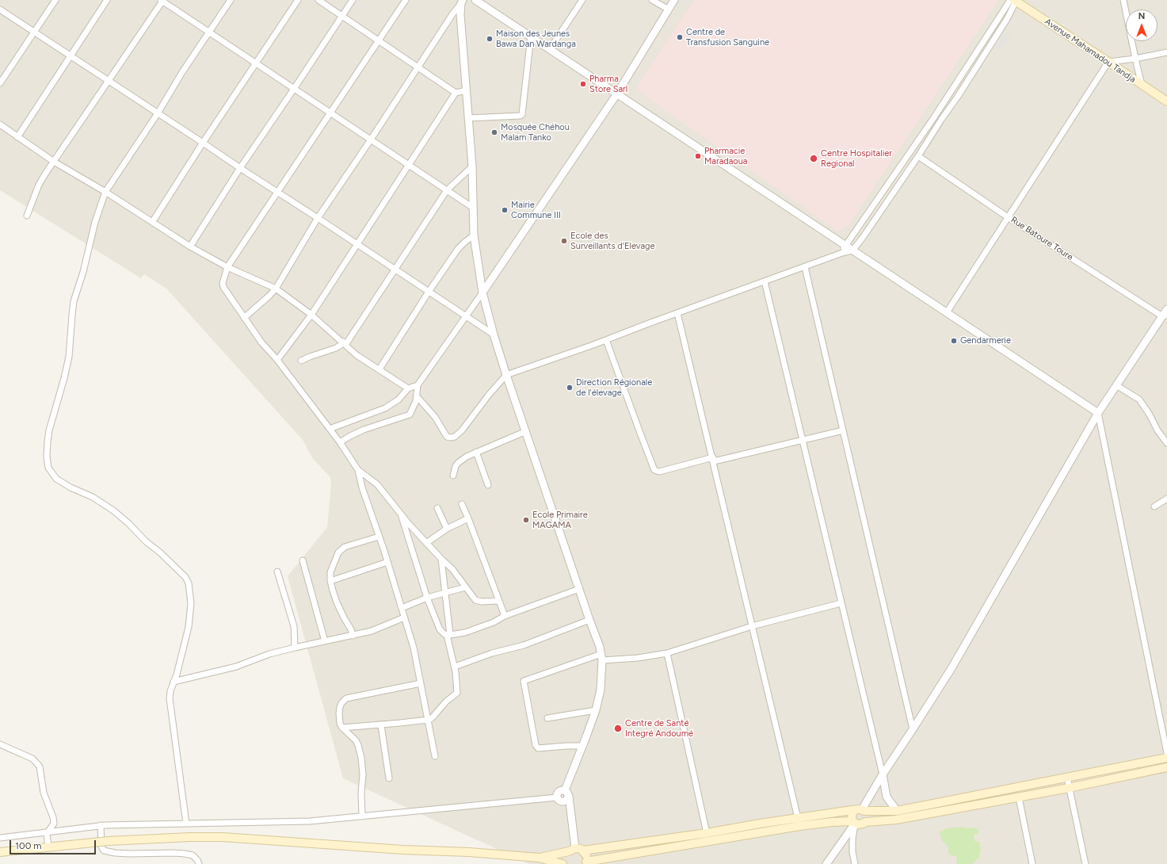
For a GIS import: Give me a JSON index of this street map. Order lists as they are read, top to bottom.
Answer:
{
  "streets": {
    "main road": ["Avenue Mahamadou Tandja"],
    "street": ["Rue Batoure Toure"]
  },
  "places": [
    "Centre de Transfusion Sanguine",
    "Maison des Jeunes Bawa Dan Wardanga",
    "Pharma Store Sarl",
    "Mosquée Chéhou Malam Tanko",
    "Pharmacie Maradaoua",
    "Centre Hospitalier Regional",
    "Mairie Commune III",
    "Ecole des Surveillants d'Elevage",
    "Gendarmerie",
    "Direction Régionale de l'élevage",
    "Ecole Primaire MAGAMA",
    "Centre de Santé Integré Andoumé"
  ],
  "scale_bar": "100 m",
  "north": "top"
}
